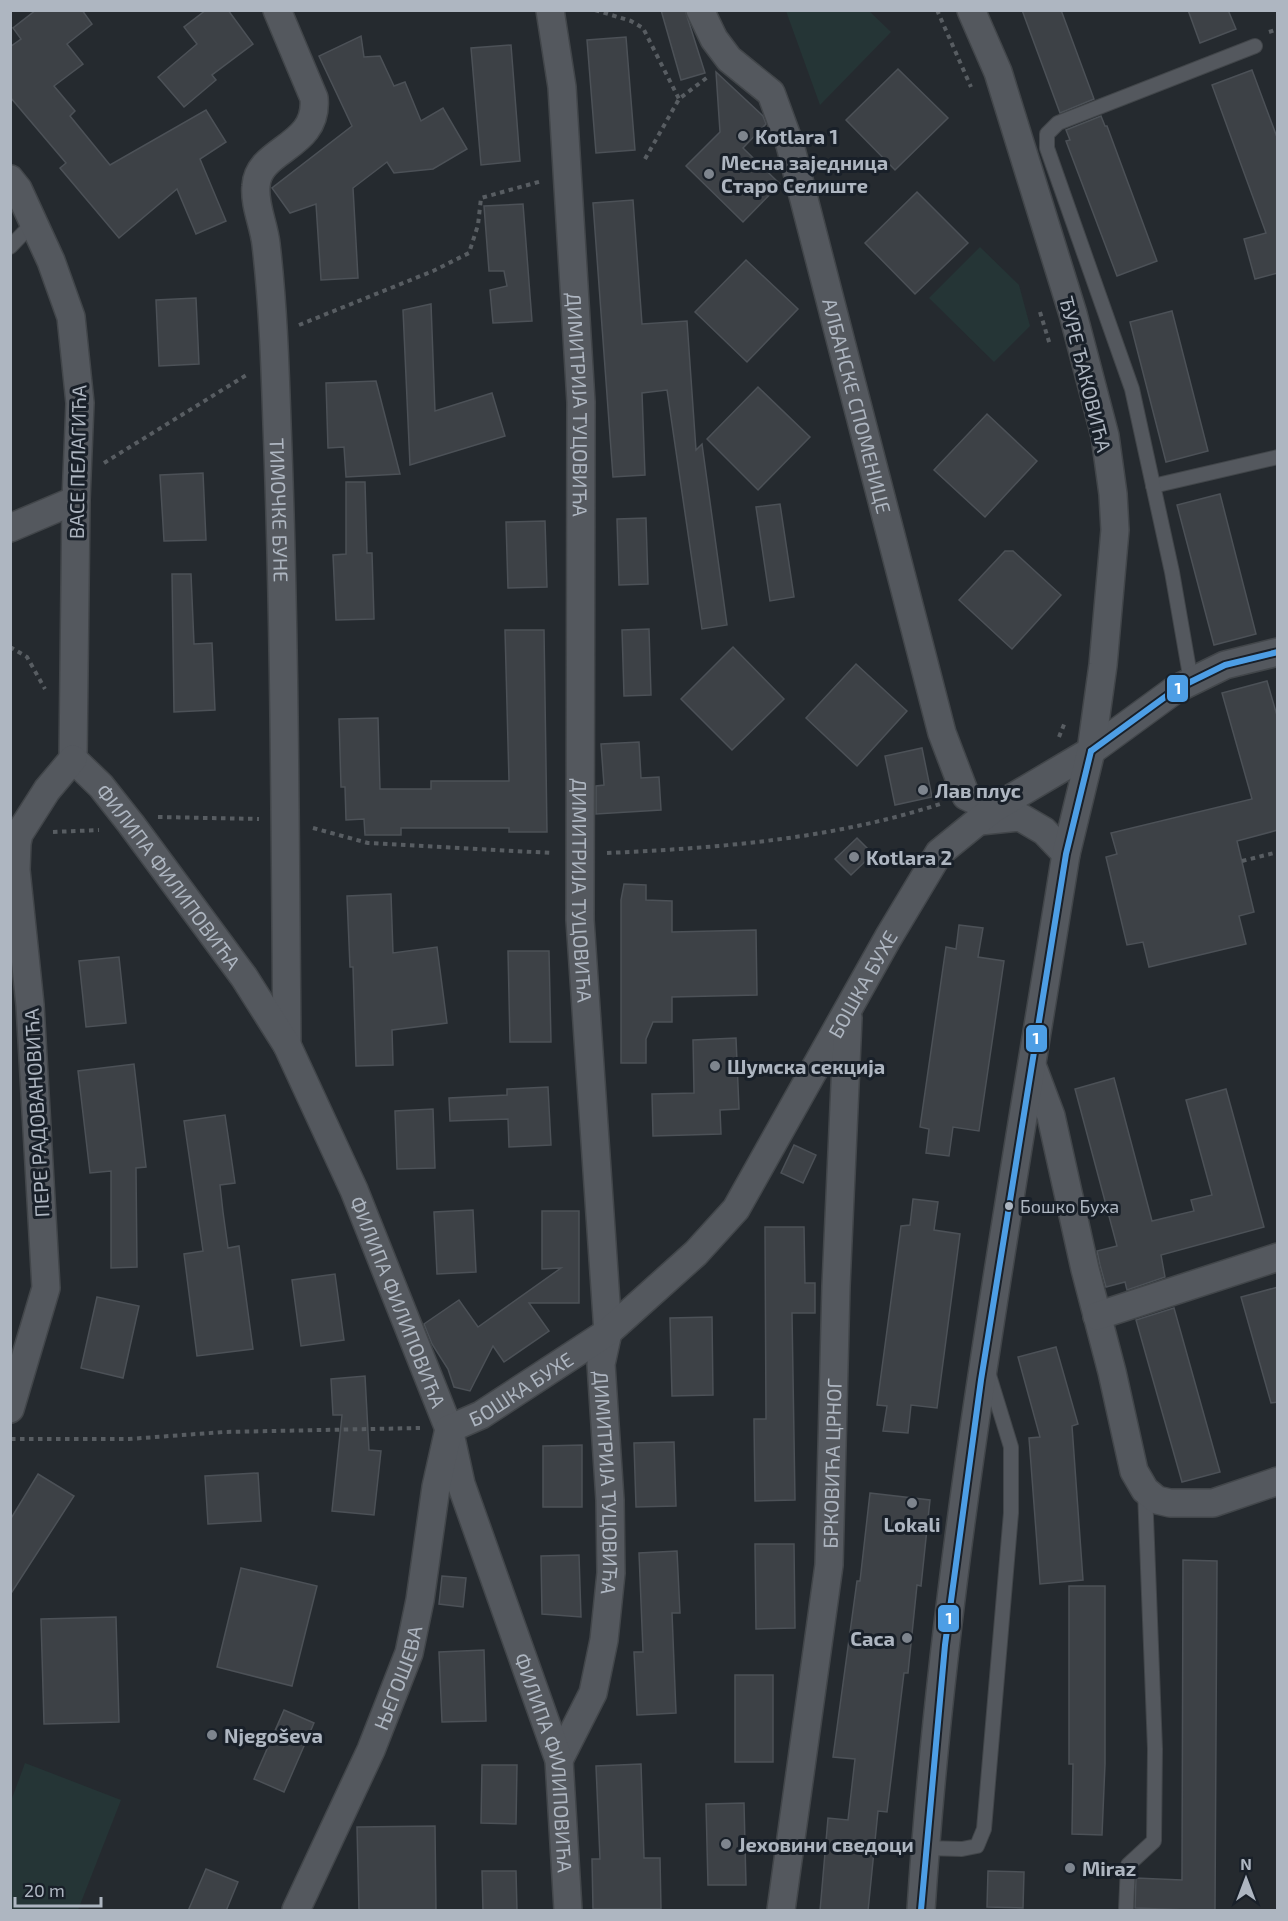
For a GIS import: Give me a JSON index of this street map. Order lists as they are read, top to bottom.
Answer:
{
  "streets": {
    "street": [
      "ЂУРЕ ЂАКОВИЋА",
      "ДИМИТРИЈА ТУЦОВИЋА",
      "АЛБАНСКЕ СПОМЕНИЦЕ",
      "ВАСЕ ПЕЛАГИЋА",
      "ТИМОЧКЕ БУНЕ",
      "ФИЛИПА ФИЛИПОВИЋА",
      "БОШКА БУХЕ",
      "ПЕРЕ РАДОВАНОВИЋА",
      "БРКОВИЋА ЦРНОГ",
      "ЊЕГОШЕВА"
    ]
  },
  "crossings": [
    ["ЂУРЕ ЂАКОВИЋА", "БОШКА БУХЕ"],
    ["ДИМИТРИЈА ТУЦОВИЋА", "ФИЛИПА ФИЛИПОВИЋА"],
    ["ДИМИТРИЈА ТУЦОВИЋА", "БОШКА БУХЕ"],
    ["ВАСЕ ПЕЛАГИЋА", "ФИЛИПА ФИЛИПОВИЋА"],
    ["ВАСЕ ПЕЛАГИЋА", "ПЕРЕ РАДОВАНОВИЋА"],
    ["ТИМОЧКЕ БУНЕ", "ФИЛИПА ФИЛИПОВИЋА"],
    ["ФИЛИПА ФИЛИПОВИЋА", "БОШКА БУХЕ"],
    ["ФИЛИПА ФИЛИПОВИЋА", "ПЕРЕ РАДОВАНОВИЋА"],
    ["ФИЛИПА ФИЛИПОВИЋА", "ЊЕГОШЕВА"],
    ["БОШКА БУХЕ", "БРКОВИЋА ЦРНОГ"],
    ["БОШКА БУХЕ", "ЊЕГОШЕВА"]
  ],
  "places": [
    "Kotlara 1",
    "Месна заједница Старо Селиште",
    "Лав плус",
    "Kotlara 2",
    "Шумска секција",
    "Бошко Буха",
    "Lokali",
    "Caca",
    "Njegoševa",
    "Јеховини сведоци",
    "Miraz"
  ],
  "lines": ["transit line 1"],
  "scale_bar": "20 m",
  "north": "top"
}
